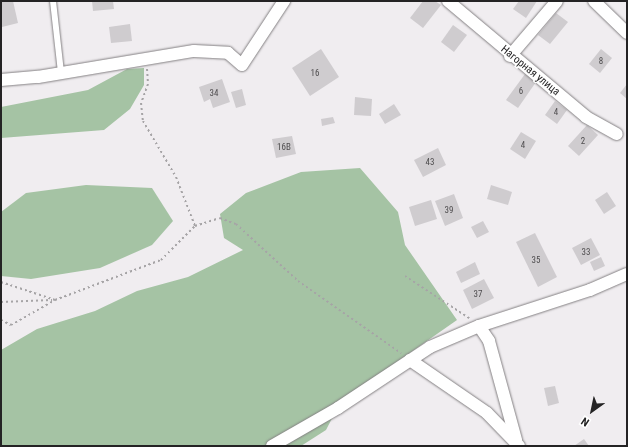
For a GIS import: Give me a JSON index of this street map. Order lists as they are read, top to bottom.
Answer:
{
  "streets": {
    "street": ["Нагорная улица"]
  },
  "house_numbers": [
    "8",
    "16",
    "6",
    "34",
    "4",
    "2",
    "4",
    "16В",
    "43",
    "39",
    "33",
    "35",
    "37"
  ],
  "north": "bottom left"
}
